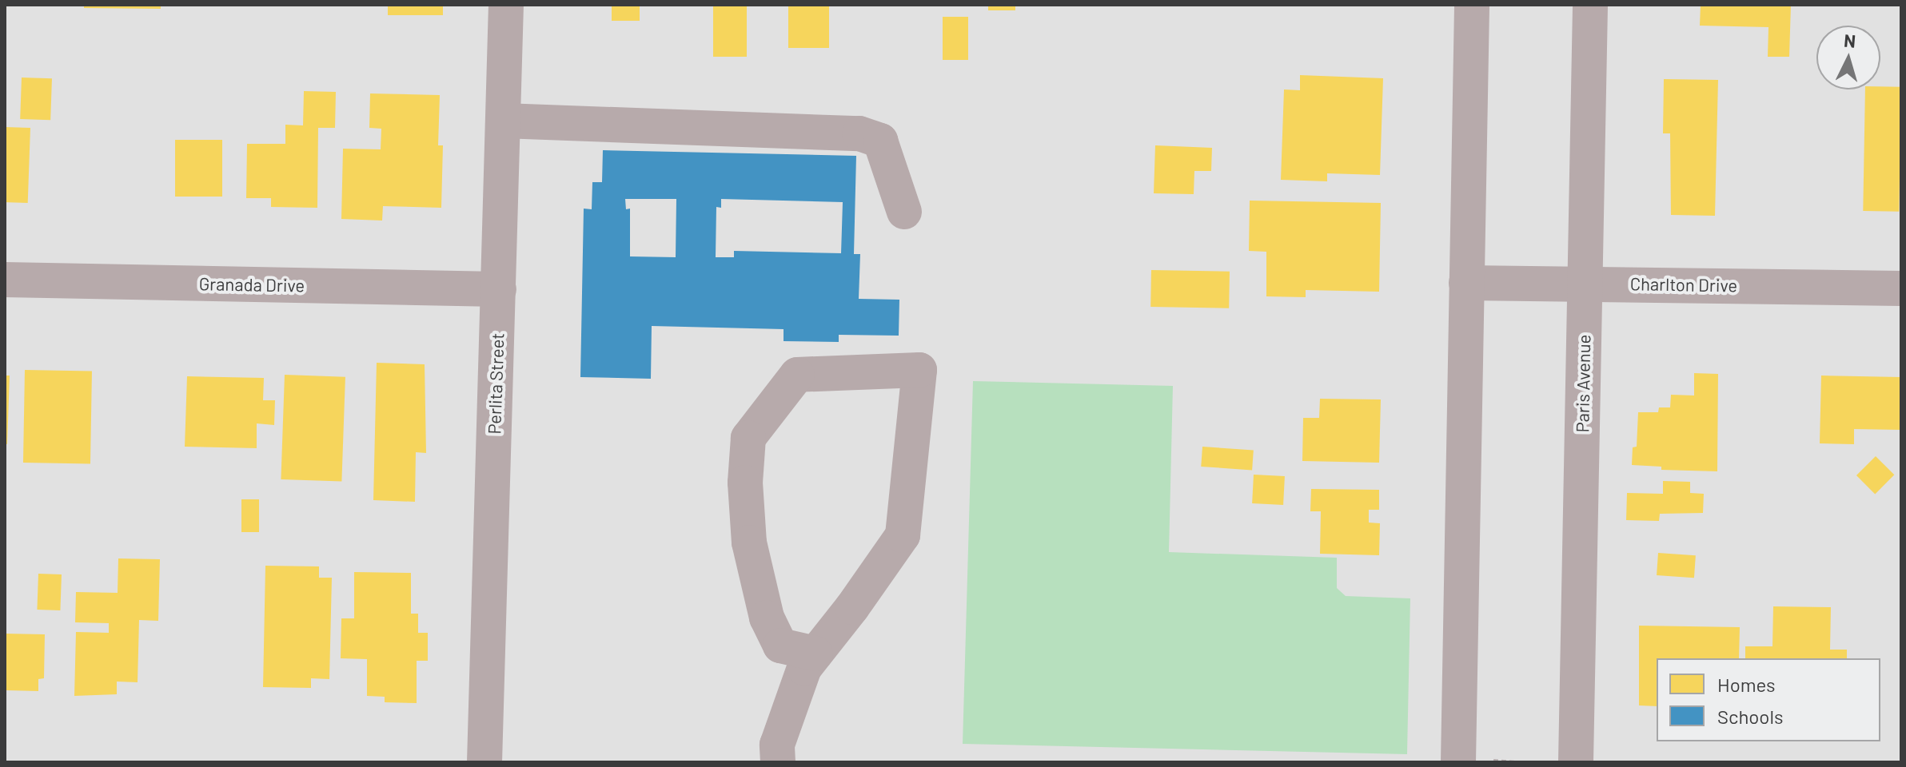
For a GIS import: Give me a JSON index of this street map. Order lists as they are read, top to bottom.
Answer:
{
  "streets": {
    "street": [
      "Granada Drive",
      "Charlton Drive",
      "Perlita Street",
      "Paris Avenue"
    ]
  },
  "crossings": [
    ["Granada Drive", "Perlita Street"],
    ["Charlton Drive", "Paris Avenue"]
  ],
  "legend": ["Homes", "Schools"],
  "north": "top"
}
